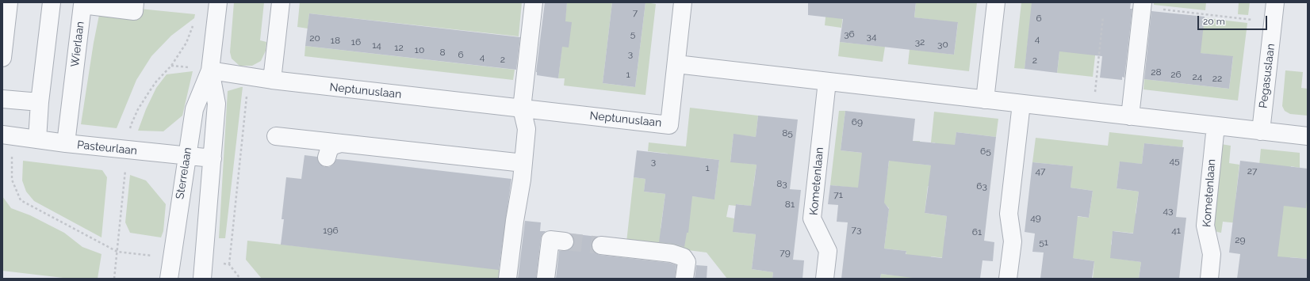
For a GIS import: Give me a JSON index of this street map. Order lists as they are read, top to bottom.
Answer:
{
  "streets": {
    "street": [
      "Wierlaan",
      "Pegasuslaan",
      "Neptunuslaan",
      "Pasteurlaan",
      "Sterrelaan",
      "Kometenlaan"
    ]
  },
  "crossings": [
    ["Wierlaan", "Pasteurlaan"],
    ["Neptunuslaan", "Sterrelaan"],
    ["Pasteurlaan", "Sterrelaan"]
  ],
  "house_numbers": [
    "7",
    "6",
    "5",
    "36",
    "34",
    "20",
    "4",
    "18",
    "16",
    "32",
    "30",
    "14",
    "12",
    "10",
    "8",
    "3",
    "6",
    "4",
    "2",
    "2",
    "28",
    "1",
    "26",
    "24",
    "22",
    "69",
    "85",
    "65",
    "45",
    "3",
    "1",
    "47",
    "27",
    "83",
    "63",
    "71",
    "81",
    "43",
    "49",
    "73",
    "196",
    "41",
    "61",
    "29",
    "51",
    "79"
  ],
  "scale_bar": "20 m"
}
